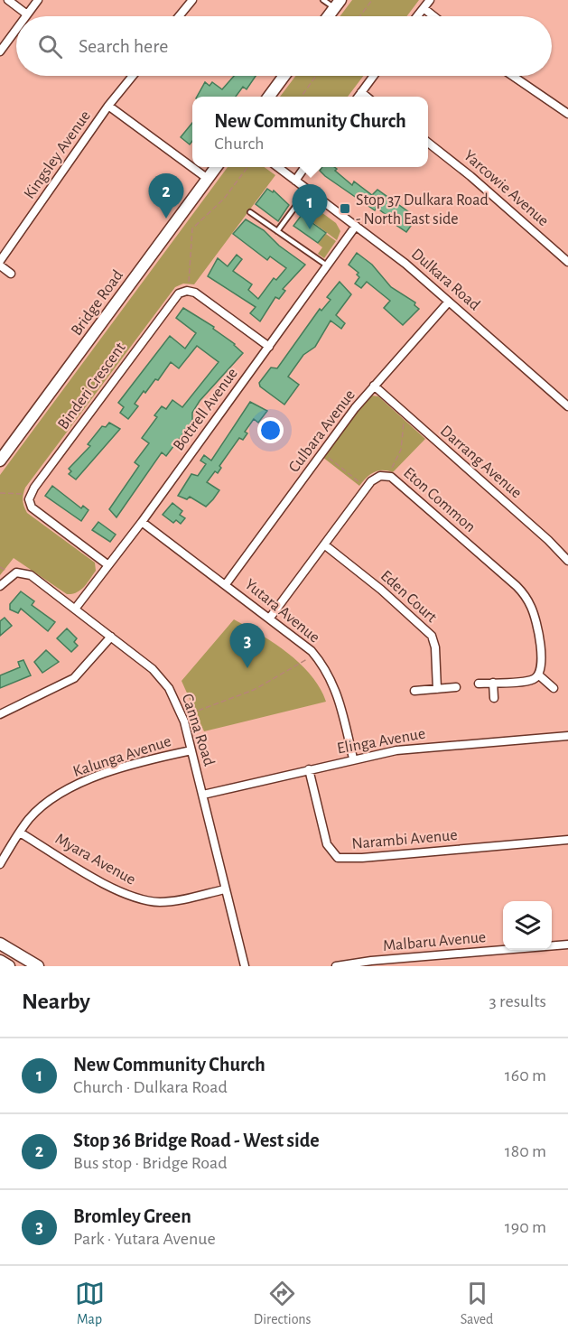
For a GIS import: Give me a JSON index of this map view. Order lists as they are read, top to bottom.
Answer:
{
  "streets": {
    "main road": ["Bridge Road"],
    "street": [
      "Kingsley Avenue",
      "Yarcowie Avenue",
      "Dulkara Road",
      "Binderi Crescent",
      "Bottrell Avenue",
      "Culbara Avenue",
      "Darrang Avenue",
      "Eton Common",
      "Eden Court",
      "Yutara Avenue",
      "Canna Road",
      "Elinga Avenue",
      "Kalunga Avenue",
      "Narambi Avenue",
      "Myara Avenue",
      "Malbaru Avenue"
    ]
  },
  "crossings": [
    ["Dulkara Road", "Bottrell Avenue"],
    ["Dulkara Road", "Culbara Avenue"],
    ["Bottrell Avenue", "Yutara Avenue"],
    ["Bottrell Avenue", "Canna Road"],
    ["Culbara Avenue", "Darrang Avenue"],
    ["Culbara Avenue", "Yutara Avenue"],
    ["Eton Common", "Eden Court"],
    ["Eton Common", "Yutara Avenue"],
    ["Yutara Avenue", "Elinga Avenue"],
    ["Canna Road", "Elinga Avenue"],
    ["Canna Road", "Kalunga Avenue"],
    ["Canna Road", "Myara Avenue"],
    ["Elinga Avenue", "Narambi Avenue"],
    ["Kalunga Avenue", "Myara Avenue"]
  ],
  "places": {
    "transit": ["Stop 37 Dulkara Road - North East side"]
  },
  "page": {
    "search": "Search here",
    "popup": ["New Community Church", "Church"],
    "pins": ["2", "1", "3"],
    "heading": ["Nearby", "3 results"],
    "list": [
      {
        "mark": "1",
        "name": "New Community Church",
        "note": "Church · Dulkara Road",
        "value": "160 m"
      },
      {
        "mark": "2",
        "name": "Stop 36 Bridge Road - West side",
        "note": "Bus stop · Bridge Road",
        "value": "180 m"
      },
      {
        "mark": "3",
        "name": "Bromley Green",
        "note": "Park · Yutara Avenue",
        "value": "190 m"
      }
    ],
    "nav": ["Map", "Directions", "Saved"]
  }
}
